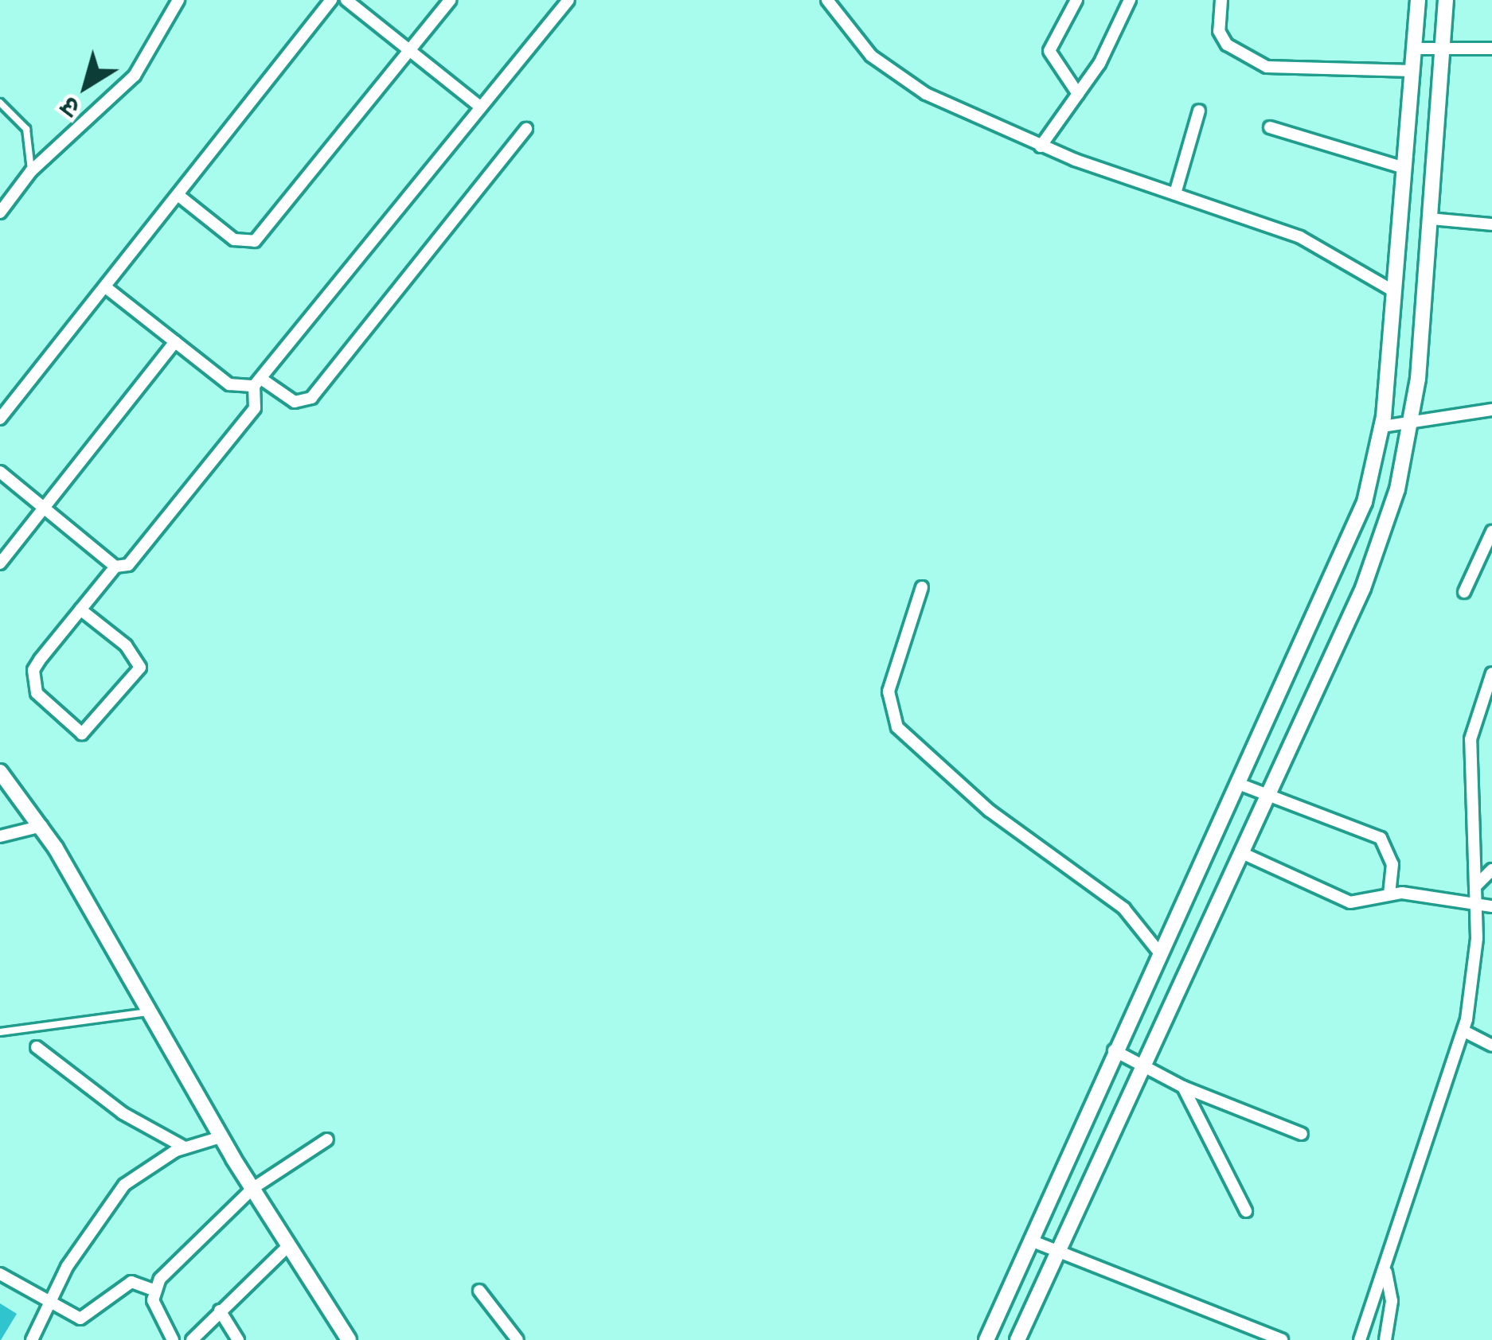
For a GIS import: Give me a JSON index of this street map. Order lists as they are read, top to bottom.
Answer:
{
  "north": "bottom left"
}
